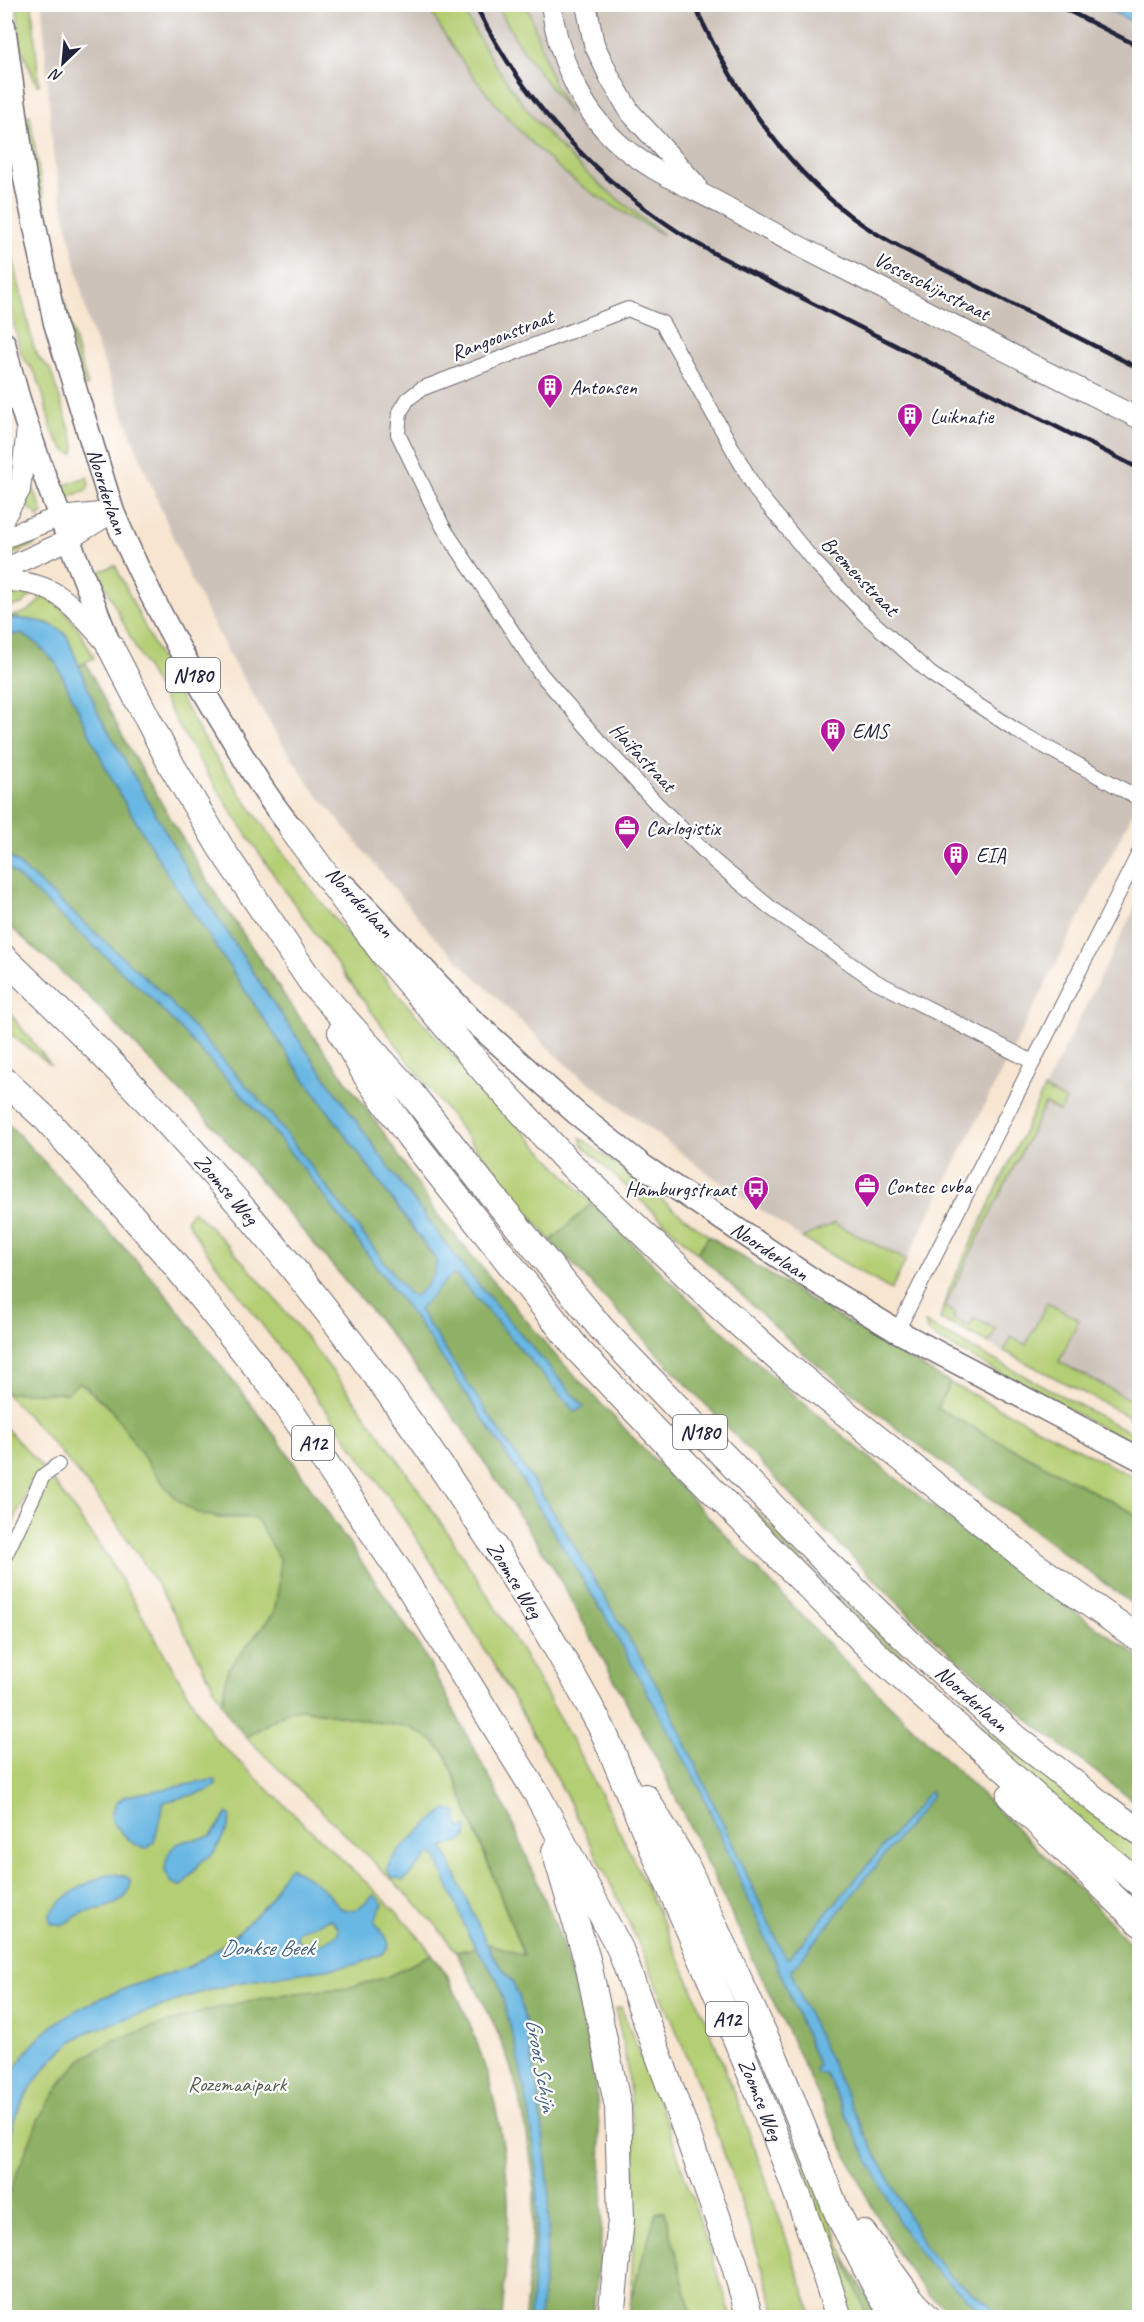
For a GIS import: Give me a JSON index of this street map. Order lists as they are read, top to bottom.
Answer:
{
  "streets": {
    "highway": [
      "Noorderlaan",
      "N180",
      "Zoomse Weg",
      "A12"
    ],
    "street": [
      "Vosseschijnstraat",
      "Rangoonstraat",
      "Bremenstraat",
      "Haïfastraat"
    ]
  },
  "crossings": [
    ["Rangoonstraat", "Bremenstraat"],
    ["Rangoonstraat", "Haïfastraat"]
  ],
  "water": ["Donkse Beek", "Groot Schijn"],
  "parks": ["Rozemaaipark"],
  "places": {
    "building": [
      "Antonsen",
      "Luiknatie",
      "EMS",
      "EIA"
    ],
    "office": ["Carlogistix", "Contec cvba"],
    "bus stop": ["Hamburgstraat"]
  },
  "north": "bottom left"
}
